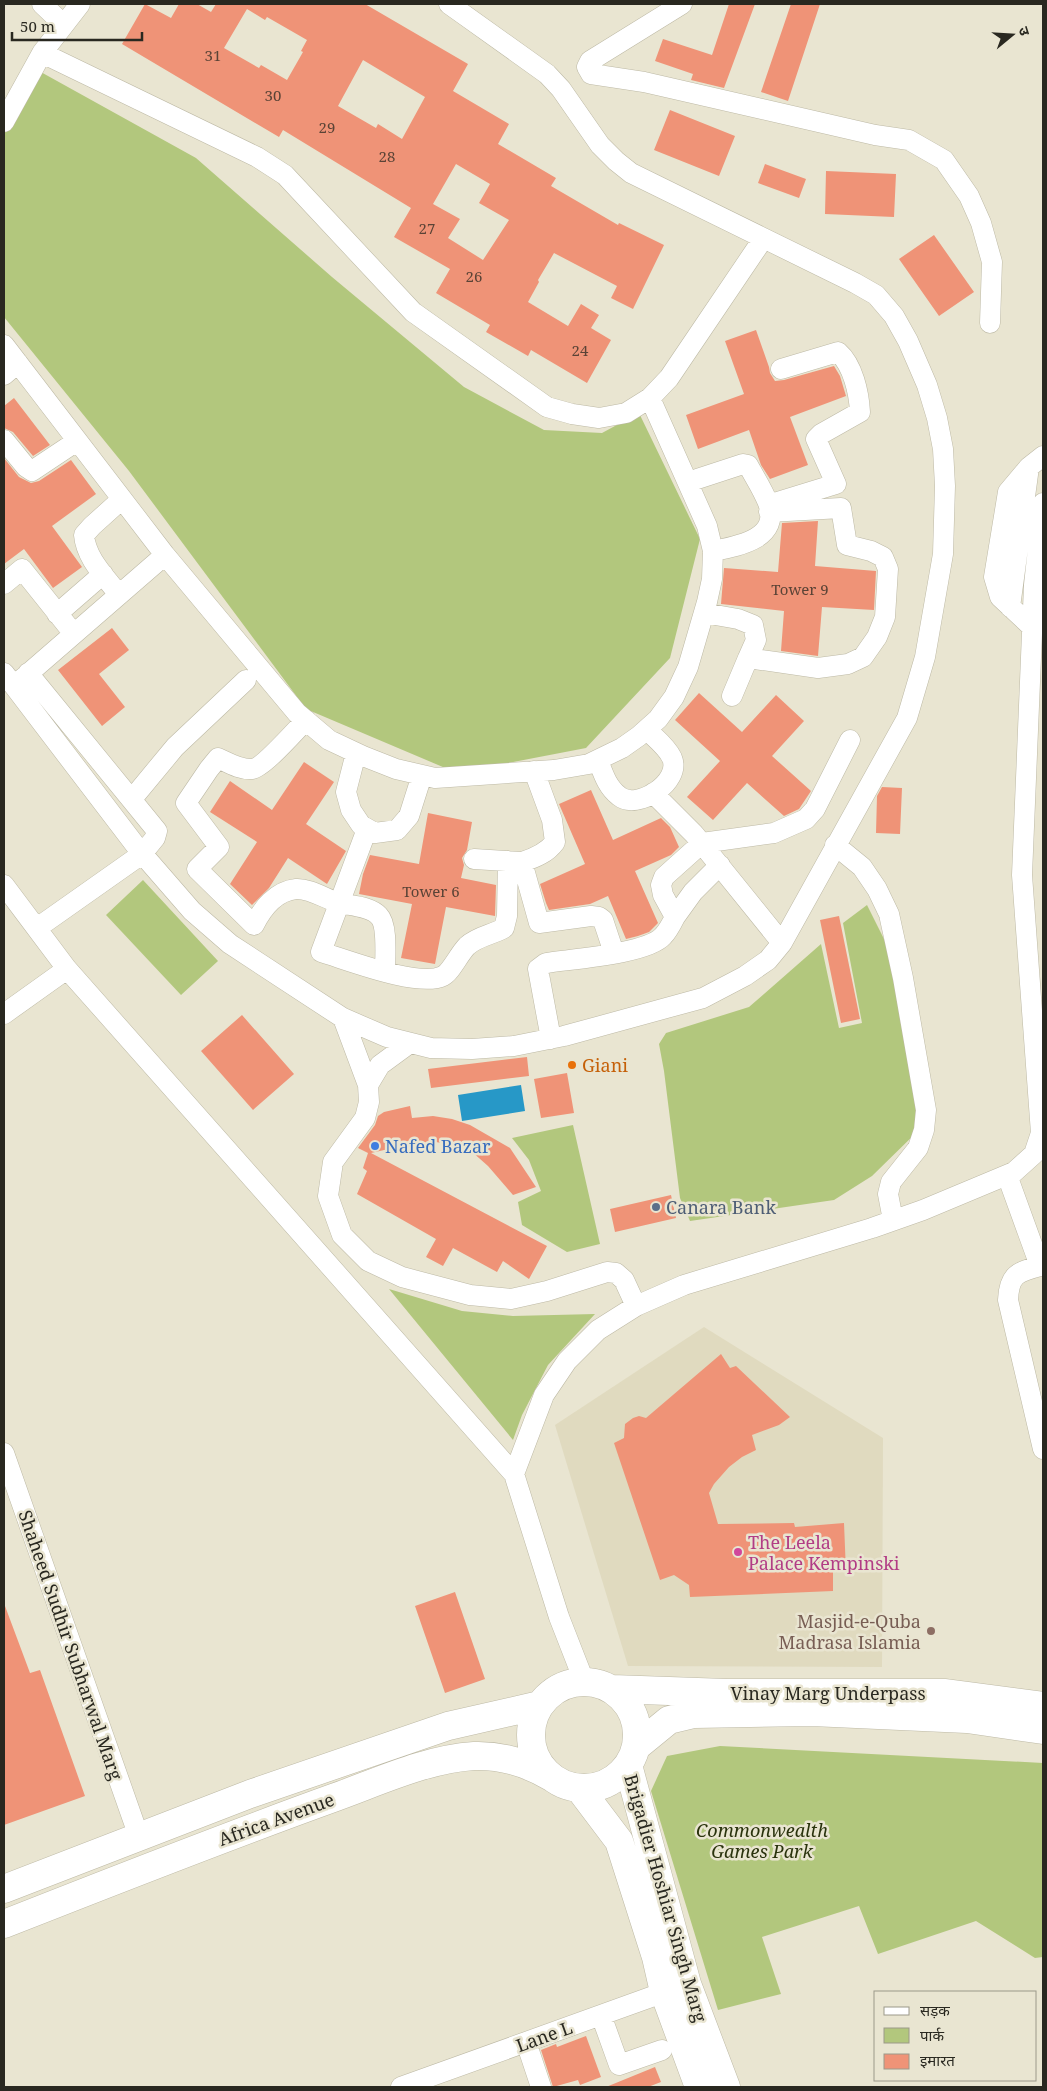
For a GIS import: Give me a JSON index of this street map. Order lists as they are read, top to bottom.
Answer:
{
  "streets": {
    "main road": ["Vinay Marg Underpass", "Africa Avenue", "Brigadier Hoshiar Singh Marg"],
    "street": ["Shaheed Sudhir Subharwal Marg", "Lane L"]
  },
  "crossings": [
    ["Shaheed Sudhir Subharwal Marg", "Africa Avenue"],
    ["Vinay Marg Underpass", "Africa Avenue"],
    ["Vinay Marg Underpass", "Brigadier Hoshiar Singh Marg"],
    ["Africa Avenue", "Brigadier Hoshiar Singh Marg"],
    ["Brigadier Hoshiar Singh Marg", "Lane L"]
  ],
  "parks": ["Commonwealth Games Park"],
  "places": [
    "Giani",
    "Nafed Bazar",
    "Canara Bank",
    "The Leela Palace Kempinski",
    "Masjid-e-Quba Madrasa Islamia"
  ],
  "house_numbers": [
    "31",
    "30",
    "29",
    "28",
    "27",
    "26",
    "24",
    "Tower 9",
    "Tower 6"
  ],
  "legend": ["सड़क", "पार्क", "इमारत"],
  "scale_bar": "50 m",
  "north": "right"
}
